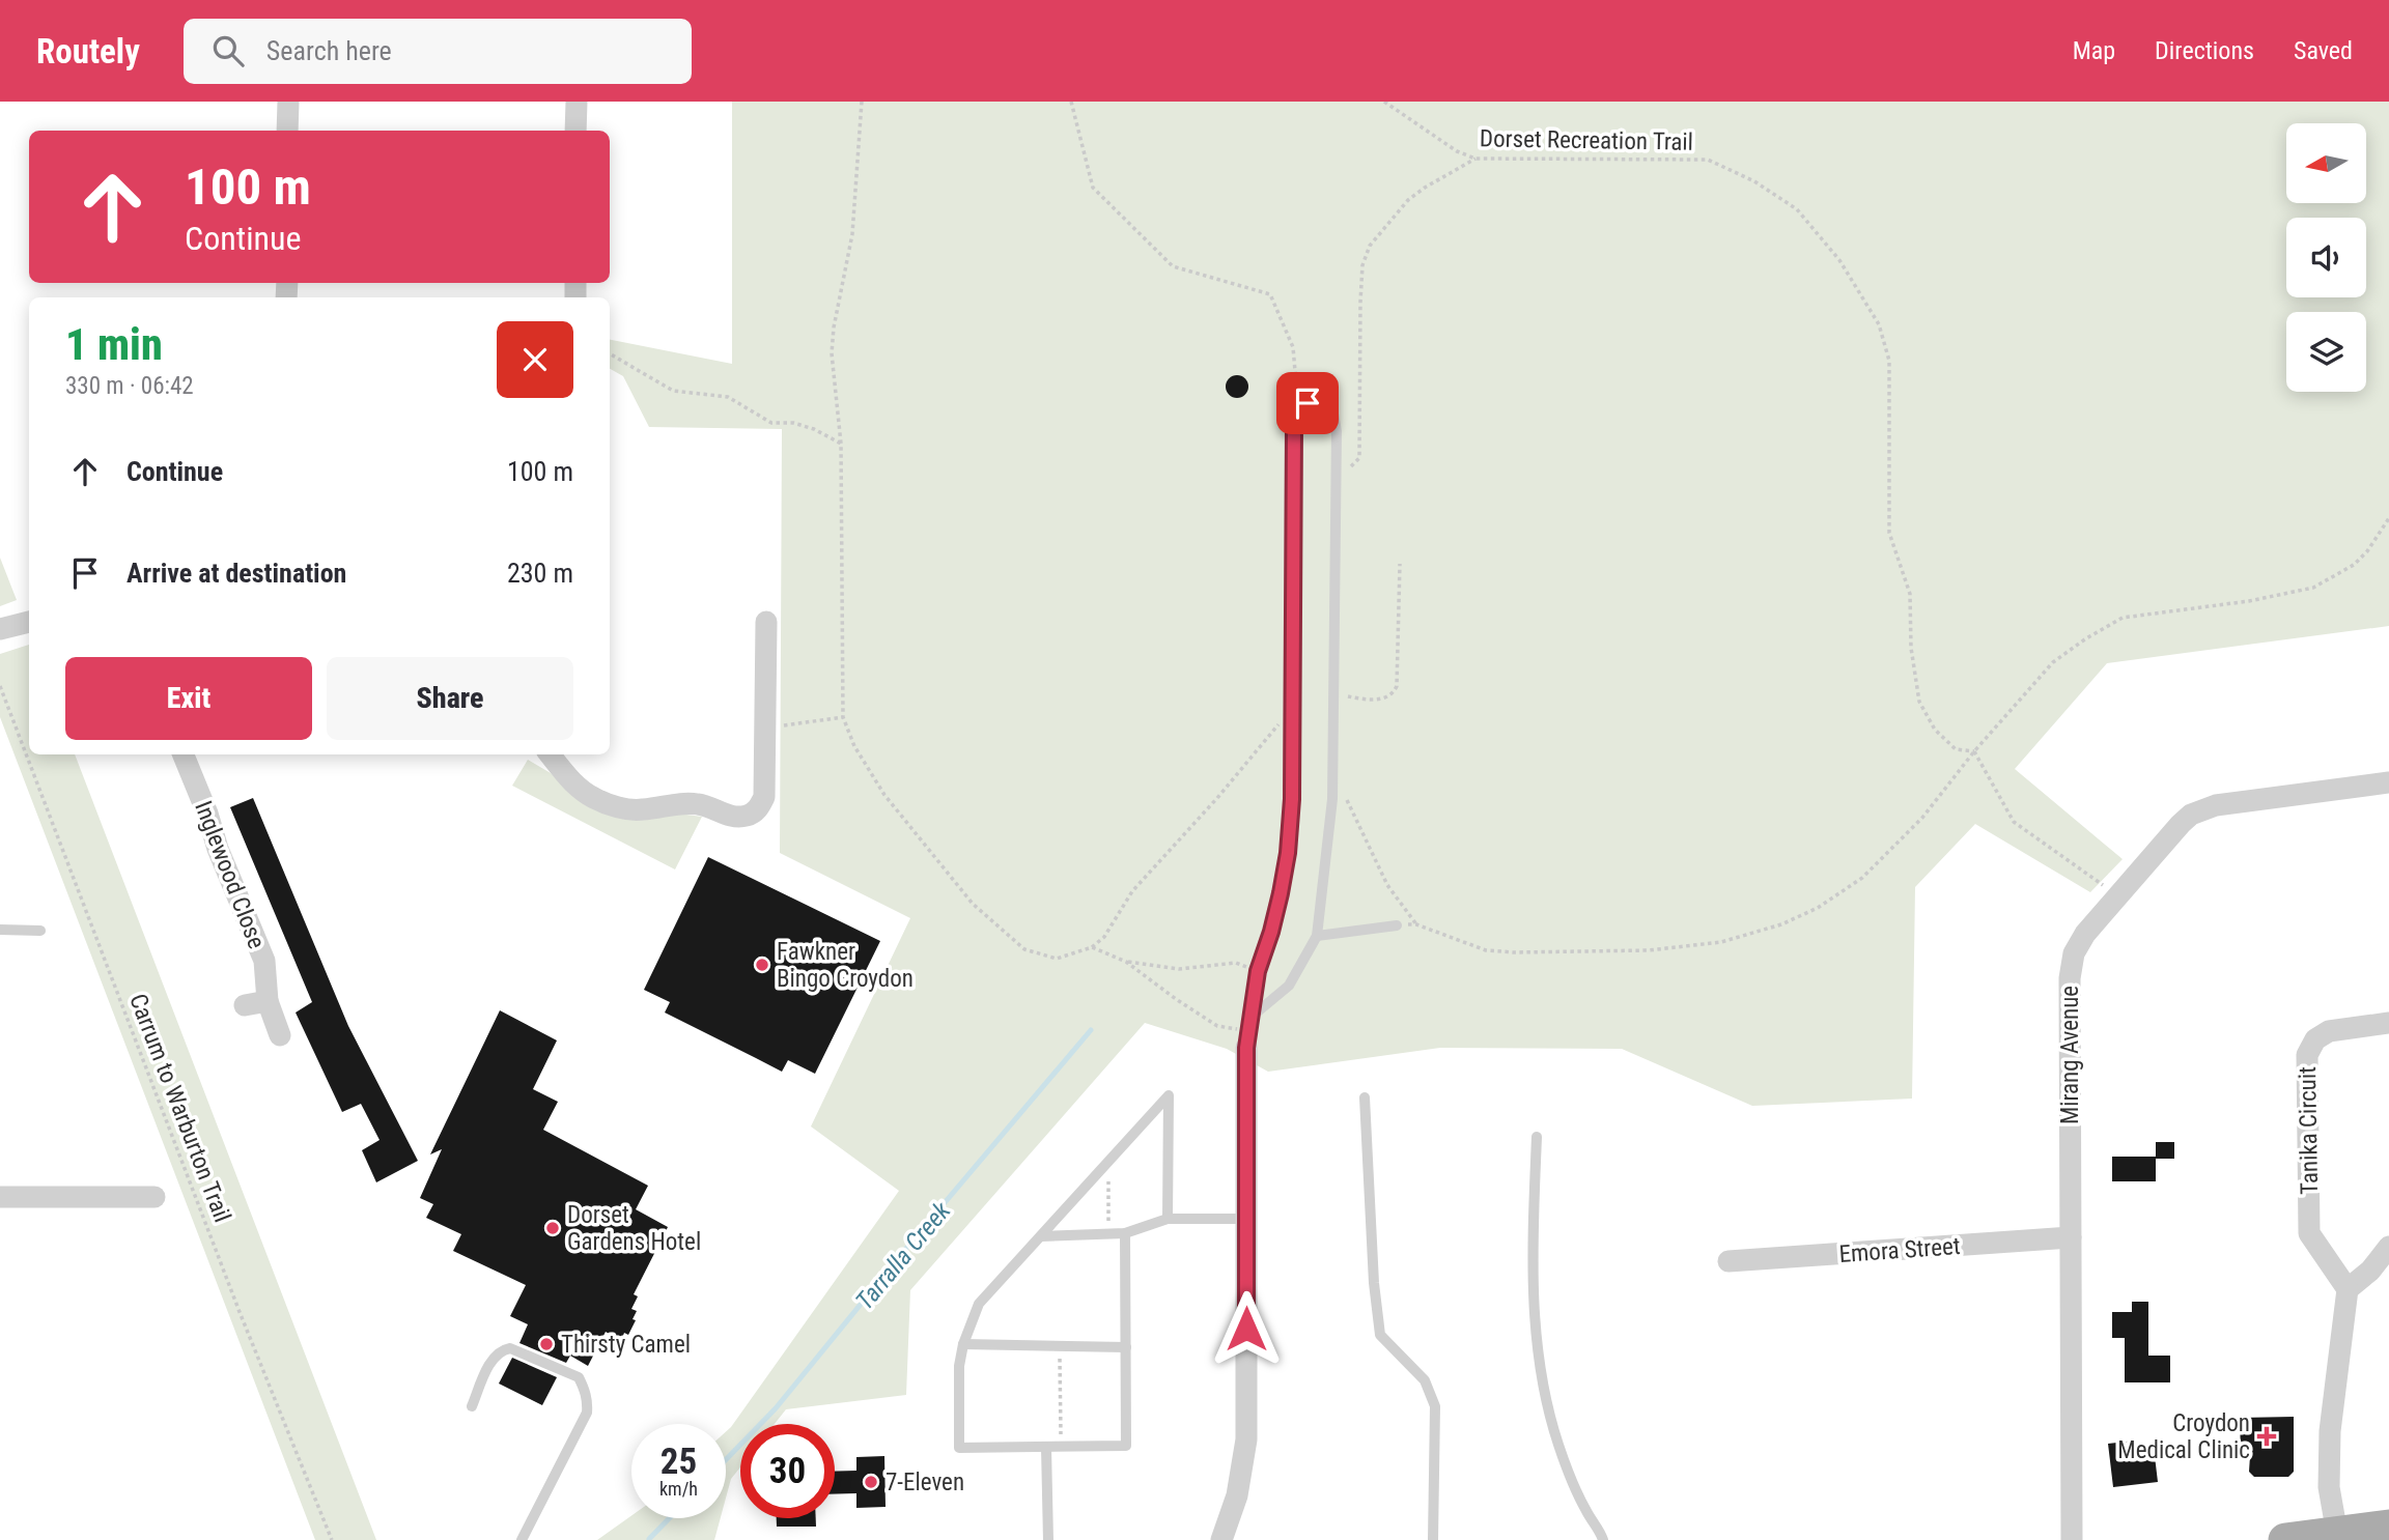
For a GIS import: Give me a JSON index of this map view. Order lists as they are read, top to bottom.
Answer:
{
  "streets": {
    "street": [
      "Inglewood Close",
      "Mirang Avenue",
      "Tanika Circuit",
      "Emora Street"
    ],
    "path": ["Dorset Recreation Trail", "Carrum to Warburton Trail"]
  },
  "crossings": [
    ["Mirang Avenue", "Emora Street"]
  ],
  "water": ["Tarralla Creek"],
  "places": {
    "other": [
      "Fawkner Bingo Croydon",
      "Dorset Gardens Hotel",
      "Thirsty Camel",
      "7-Eleven"
    ],
    "health": ["Croydon Medical Clinic"]
  },
  "north": "left",
  "page": {
    "header": "Routely",
    "search": "Search here",
    "nav": ["Map", "Directions", "Saved"],
    "turn": ["100 m", "Continue"],
    "heading": ["1 min", "330 m · 06:42"],
    "list": [
      {
        "name": "Continue",
        "value": "100 m"
      },
      {
        "name": "Arrive at destination",
        "value": "230 m"
      }
    ],
    "buttons": ["Exit", "Share"],
    "speed": "25 km/h",
    "limit": "30"
  }
}
